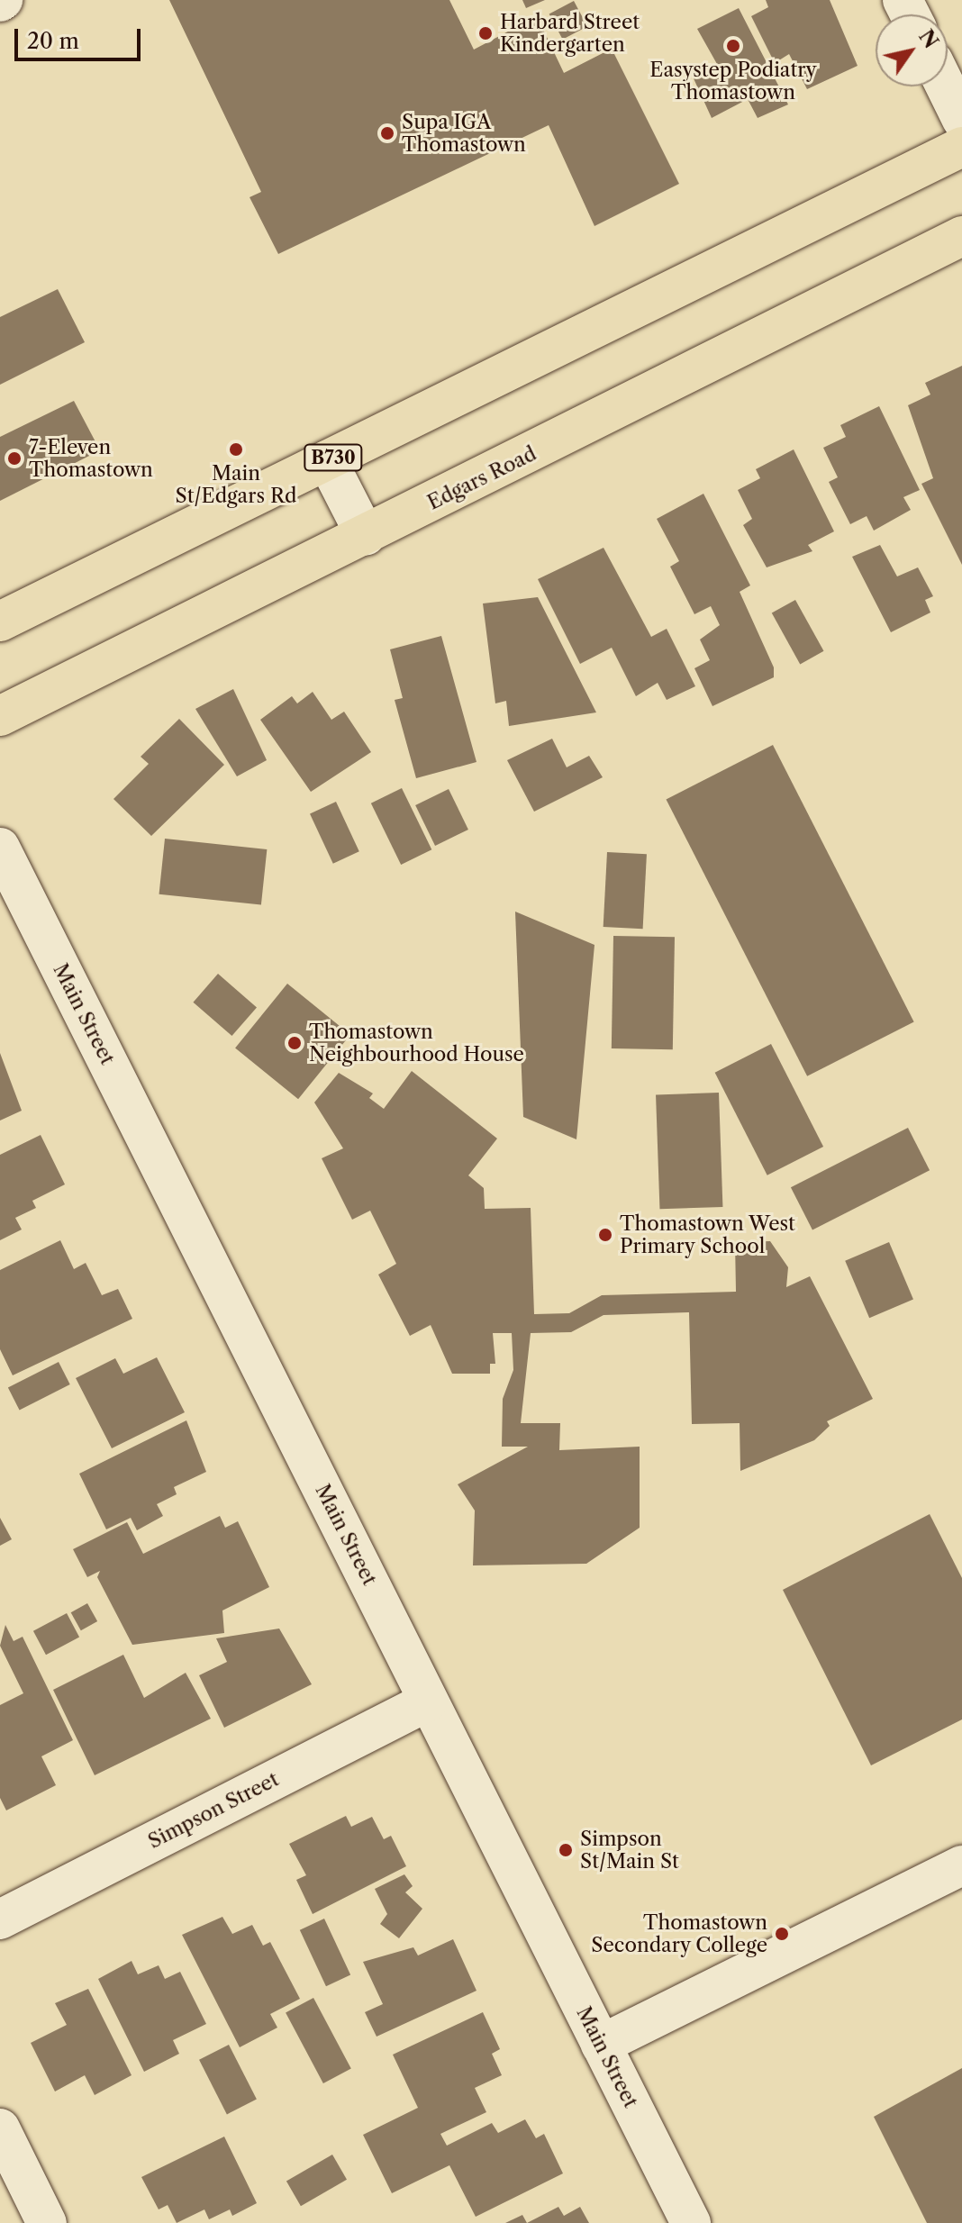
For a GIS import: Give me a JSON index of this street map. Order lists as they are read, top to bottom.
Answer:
{
  "streets": {
    "main road": ["B730", "Edgars Road"],
    "street": ["Main Street", "Simpson Street"]
  },
  "crossings": [
    ["Main Street", "Simpson Street"]
  ],
  "places": [
    "Harbard Street Kindergarten",
    "Easystep Podiatry Thomastown",
    "Supa IGA Thomastown",
    "Main St/Edgars Rd",
    "7-Eleven Thomastown",
    "Thomastown Neighbourhood House",
    "Thomastown West Primary School",
    "Simpson St/Main St",
    "Thomastown Secondary College"
  ],
  "scale_bar": "20 m",
  "north": "top right"
}
